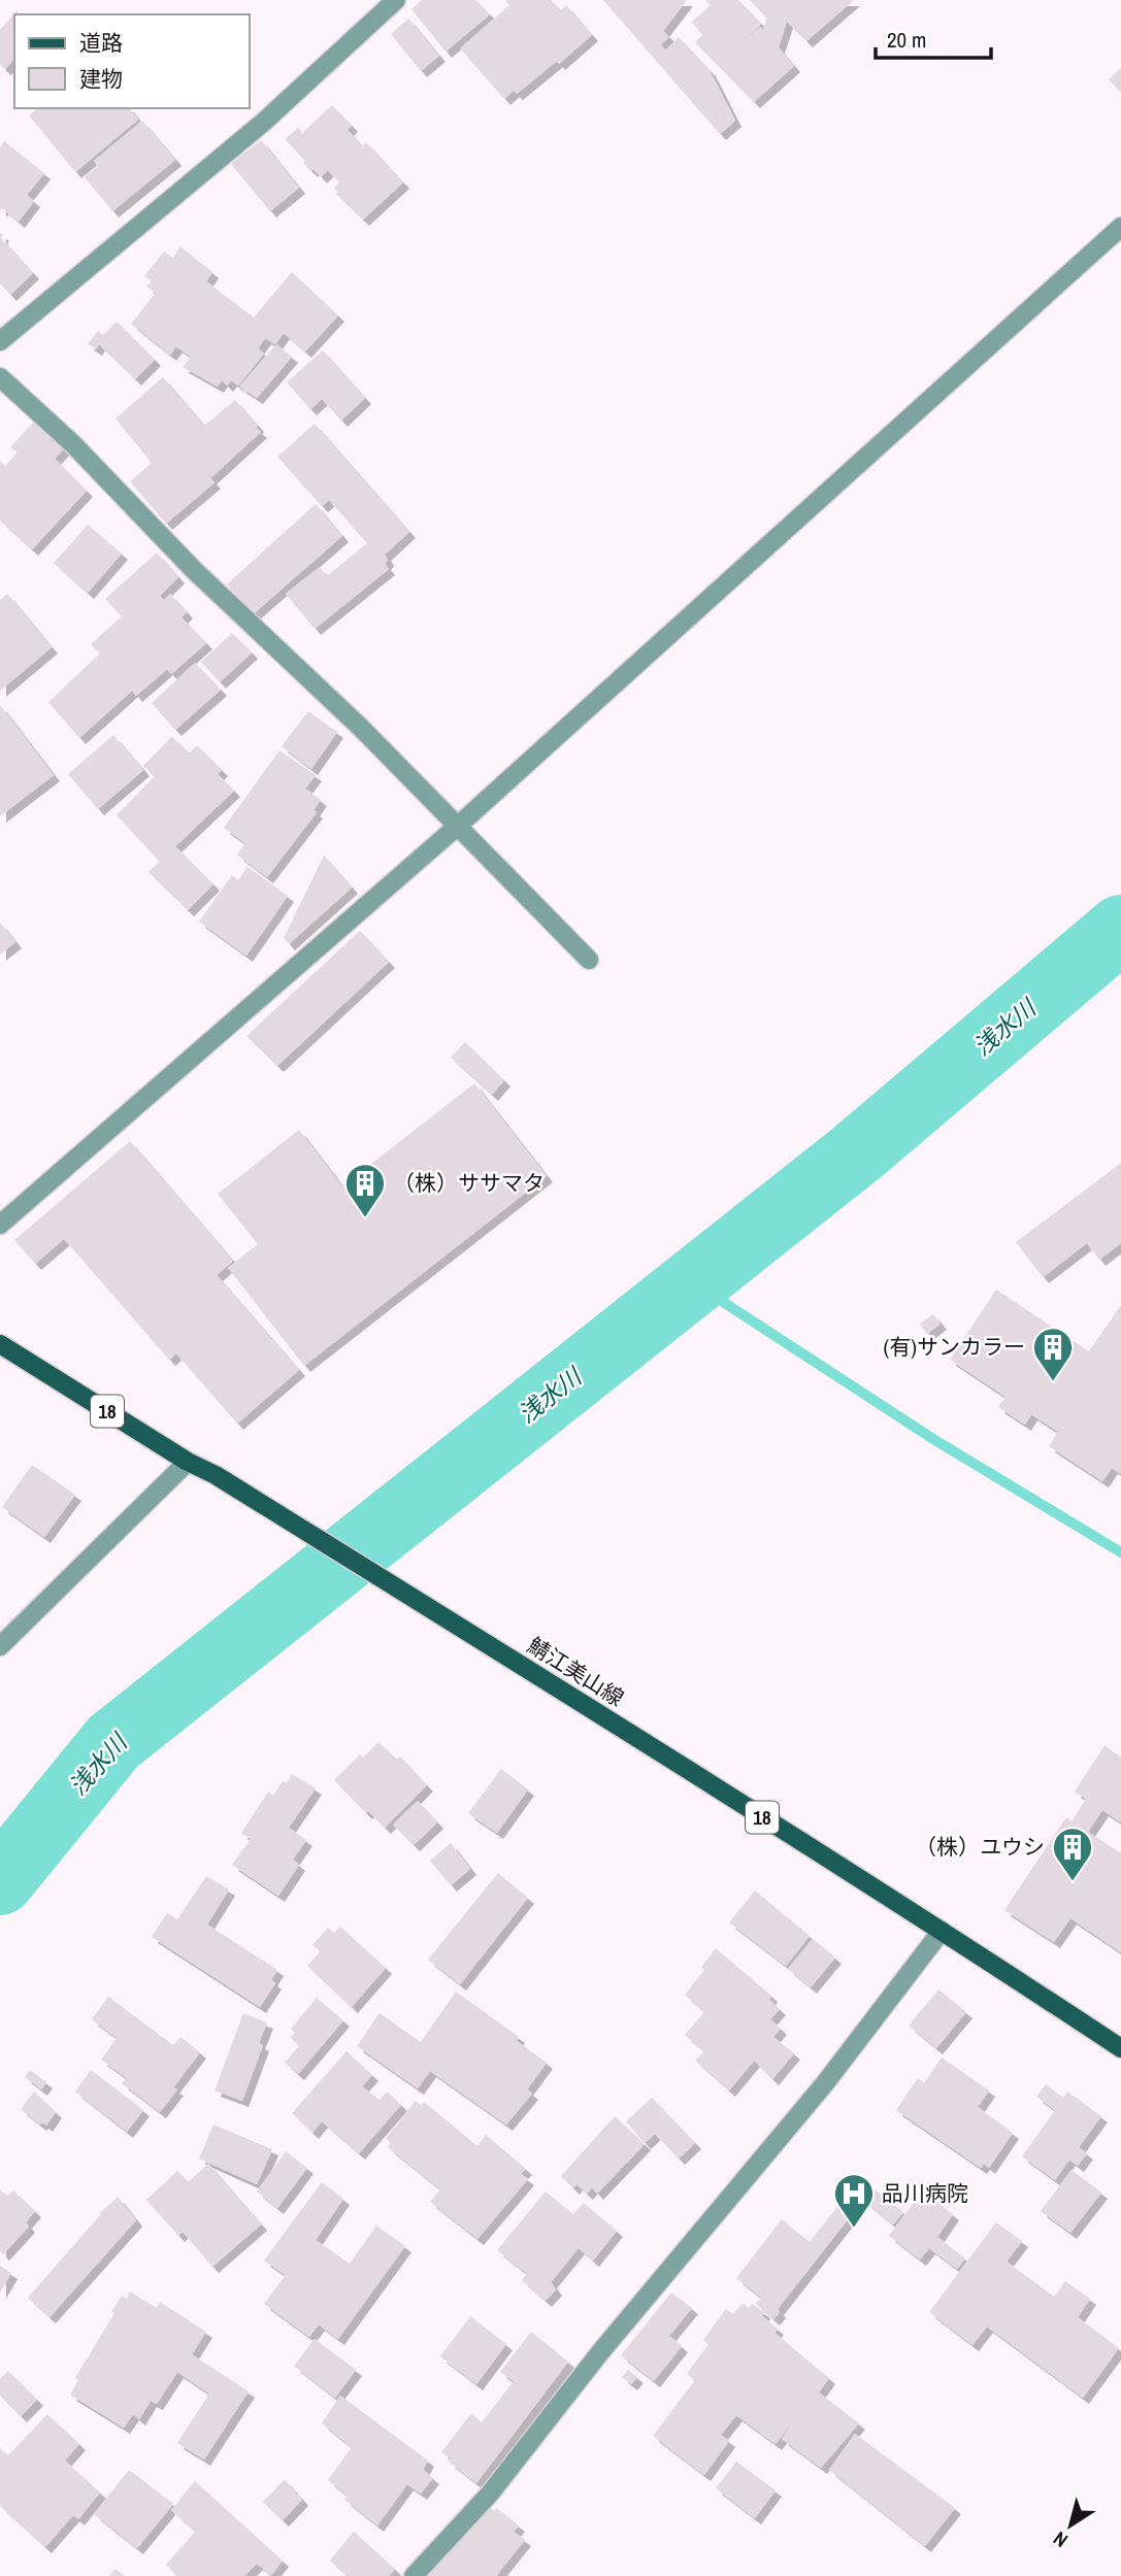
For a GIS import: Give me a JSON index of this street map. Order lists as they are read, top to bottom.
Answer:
{
  "streets": {
    "main road": ["18", "鯖江美山線"]
  },
  "water": ["浅水川"],
  "places": {
    "building": ["（株）ササマタ", "(有)サンカラー", "（株）ユウシ"],
    "hospital": ["品川病院"]
  },
  "legend": ["道路", "建物"],
  "scale_bar": "20 m",
  "north": "bottom left"
}
